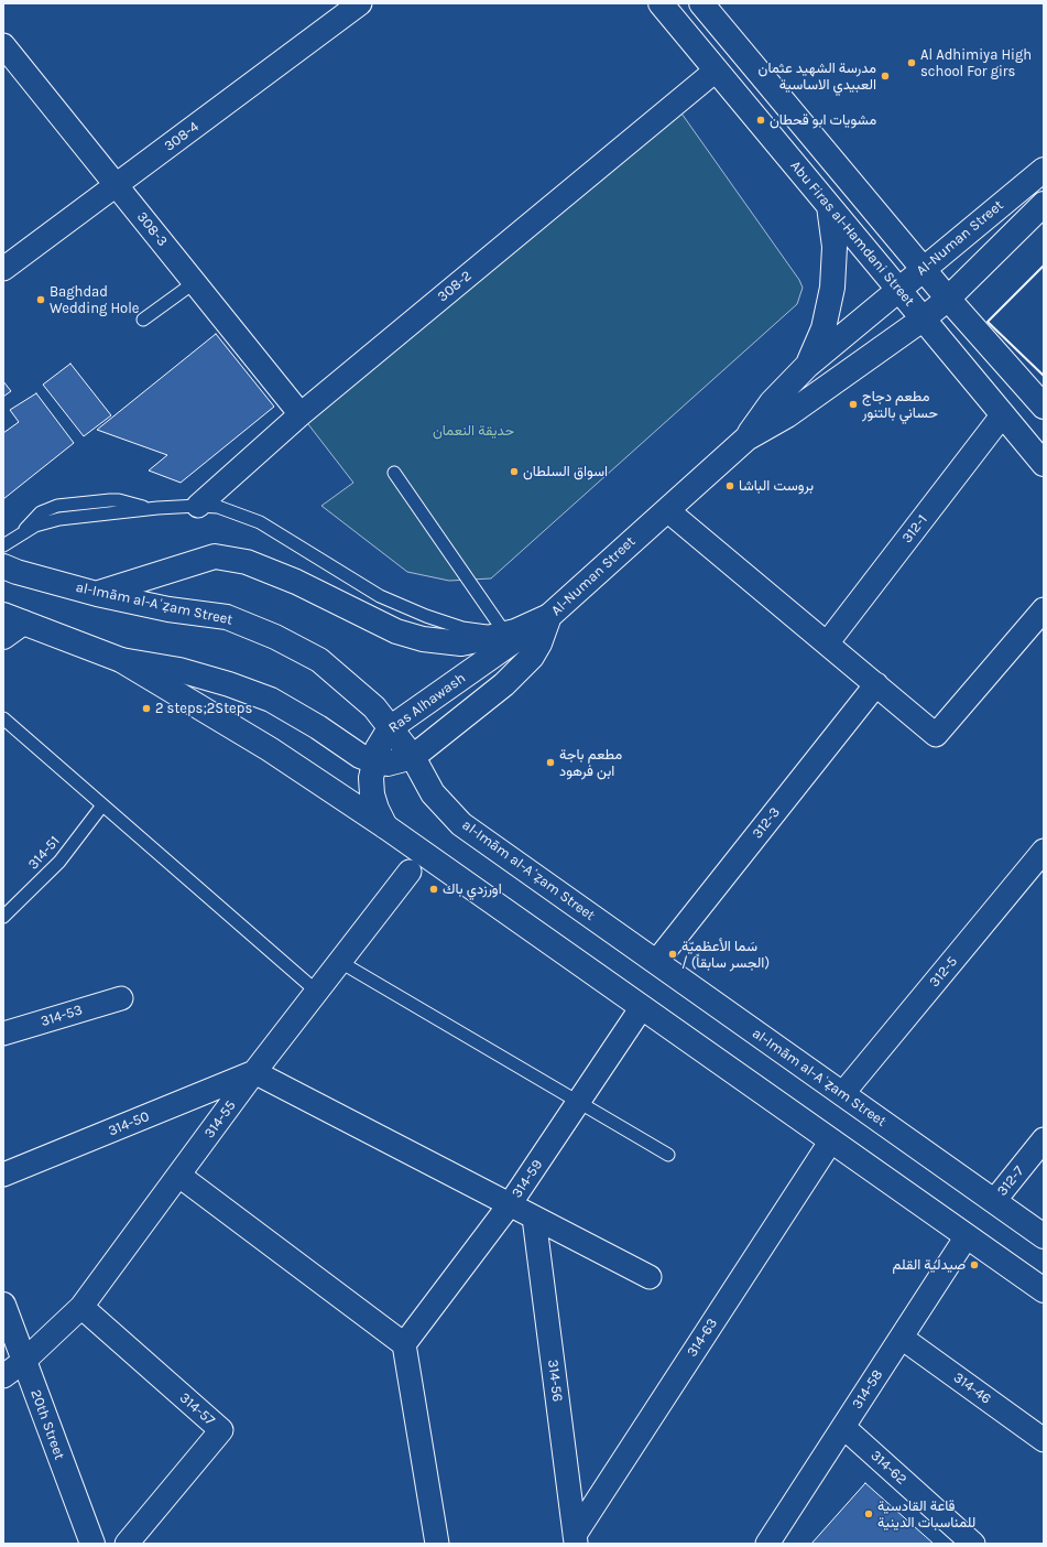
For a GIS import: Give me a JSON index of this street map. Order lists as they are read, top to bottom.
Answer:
{
  "streets": {
    "street": [
      "308-4",
      "308-3",
      "Abu Firas al-Hamdani Street",
      "Al-Numan Street",
      "308-2",
      "312-1",
      "al-Imām al-Aʿẓam Street",
      "Ras Alhawash",
      "312-3",
      "312-5",
      "314-53",
      "314-55",
      "314-50",
      "314-59",
      "312-7",
      "314-63",
      "314-56",
      "314-46",
      "314-58",
      "314-57",
      "20th Street",
      "314-62"
    ],
    "lane": ["314-51"]
  },
  "crossings": [
    ["308-4", "308-3"],
    ["308-3", "308-2"],
    ["Abu Firas al-Hamdani Street", "Al-Numan Street"],
    ["Abu Firas al-Hamdani Street", "308-2"],
    ["Abu Firas al-Hamdani Street", "312-1"],
    ["Al-Numan Street", "al-Imām al-Aʿẓam Street"],
    ["Al-Numan Street", "Ras Alhawash"],
    ["al-Imām al-Aʿẓam Street", "Ras Alhawash"],
    ["al-Imām al-Aʿẓam Street", "312-3"],
    ["al-Imām al-Aʿẓam Street", "312-5"],
    ["al-Imām al-Aʿẓam Street", "312-7"],
    ["314-55", "314-50"],
    ["314-55", "314-57"],
    ["314-55", "20th Street"],
    ["314-63", "314-56"],
    ["314-46", "314-58"],
    ["314-58", "314-62"]
  ],
  "parks": ["حديقة النعمان"],
  "places": [
    "Al Adhimiya High school For girs",
    "مدرسة الشهيد عثمان العبيدي الاساسية",
    "مشويات ابو قحطان",
    "Baghdad Wedding Hole",
    "مطعم دجاج حساني بالتنور",
    "اسواق السلطان",
    "بروست الباشا",
    "2 steps;2Steps",
    "مطعم باجة ابن فرهود",
    "اورزدي باك",
    "سَما الأعظميّة / (الجسر سابقاً)",
    "صيدلية القلم",
    "قاعة القادسية للمناسبات الدينية"
  ]
}
